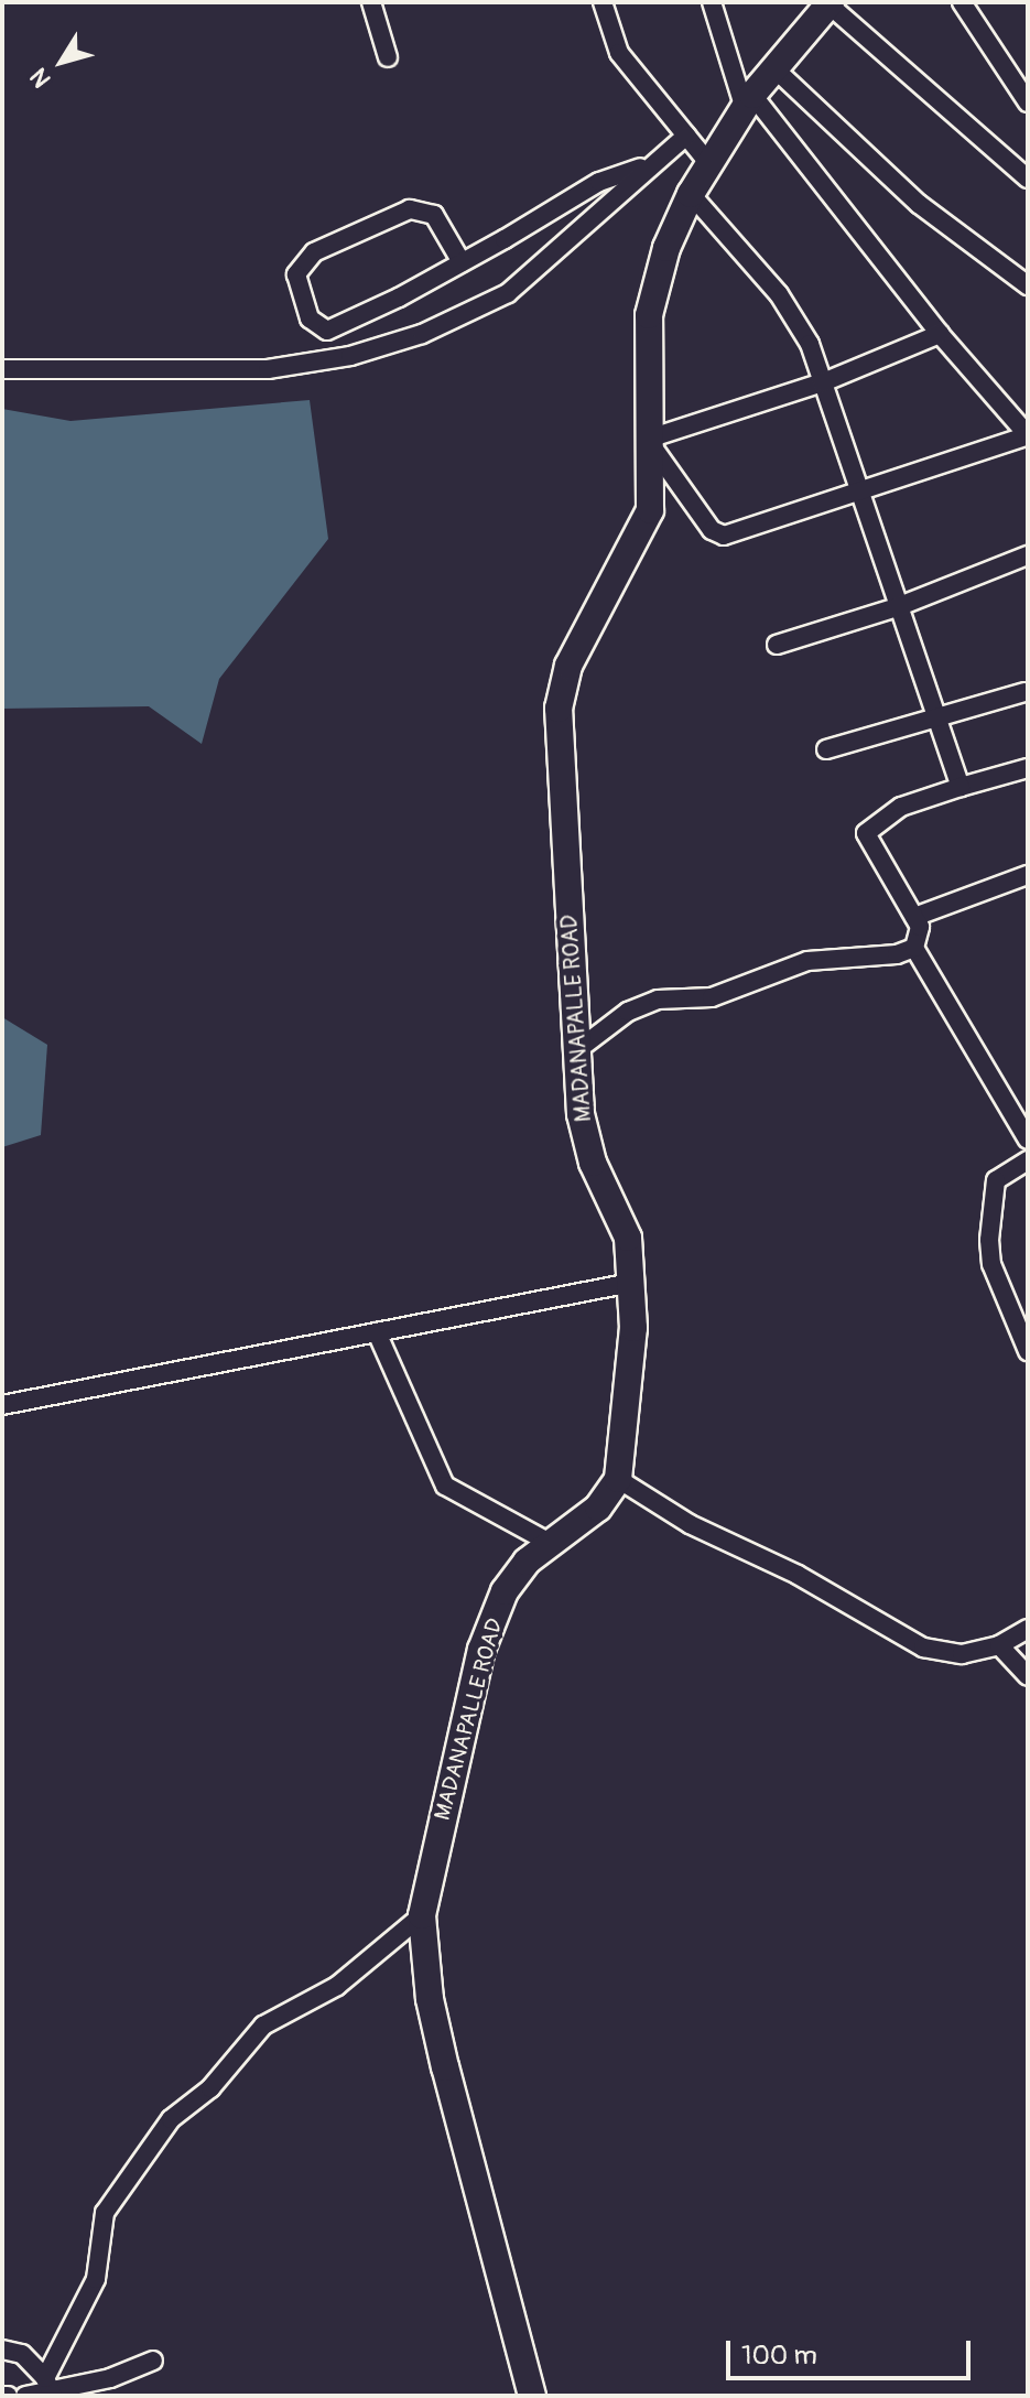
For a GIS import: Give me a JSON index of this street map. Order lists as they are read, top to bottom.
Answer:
{
  "streets": {
    "main road": ["MADANAPALLE ROAD"]
  },
  "scale_bar": "100 m",
  "north": "bottom left"
}
